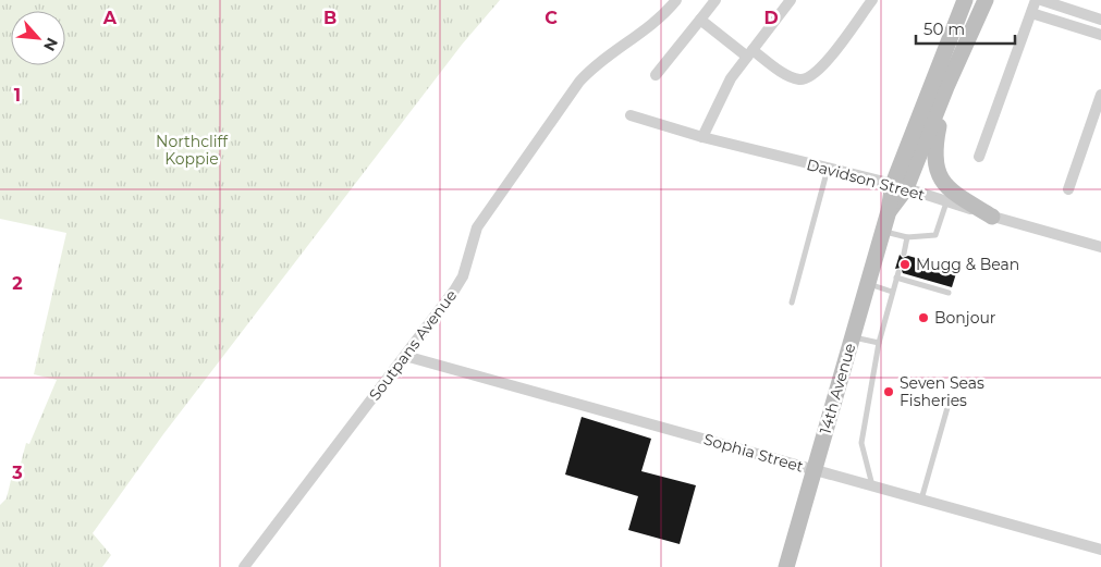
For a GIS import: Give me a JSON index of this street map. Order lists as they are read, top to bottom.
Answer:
{
  "streets": {
    "main road": ["14th Avenue"],
    "street": ["Davidson Street", "Soutpans Avenue", "Sophia Street"]
  },
  "crossings": [
    ["Davidson Street", "14th Avenue"],
    ["Soutpans Avenue", "Sophia Street"],
    ["14th Avenue", "Sophia Street"]
  ],
  "parks": ["Northcliff Koppie"],
  "places": ["Mugg & Bean", "Bonjour", "Seven Seas Fisheries"],
  "scale_bar": "50 m",
  "north": "bottom right",
  "grid": {
    "columns": [
      "A",
      "B",
      "C",
      "D"
    ],
    "rows": ["1", "2", "3"]
  }
}
